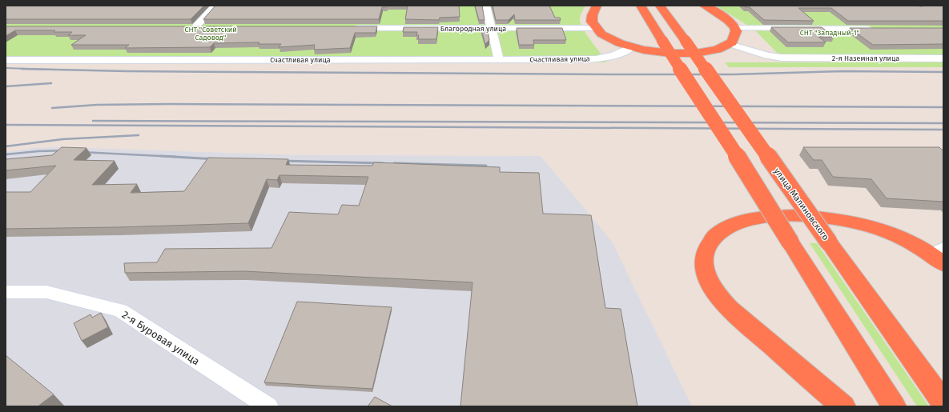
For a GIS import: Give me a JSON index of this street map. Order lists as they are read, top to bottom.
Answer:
{
  "streets": {
    "highway": ["улица Малиновского"],
    "street": [
      "Благородная улица",
      "2-я Наземная улица",
      "Счастливая улица",
      "2-я Буровая улица"
    ]
  },
  "parks": ["СНТ \"Советский Садовод\"", "СНТ \"Западный-1\""]
}
